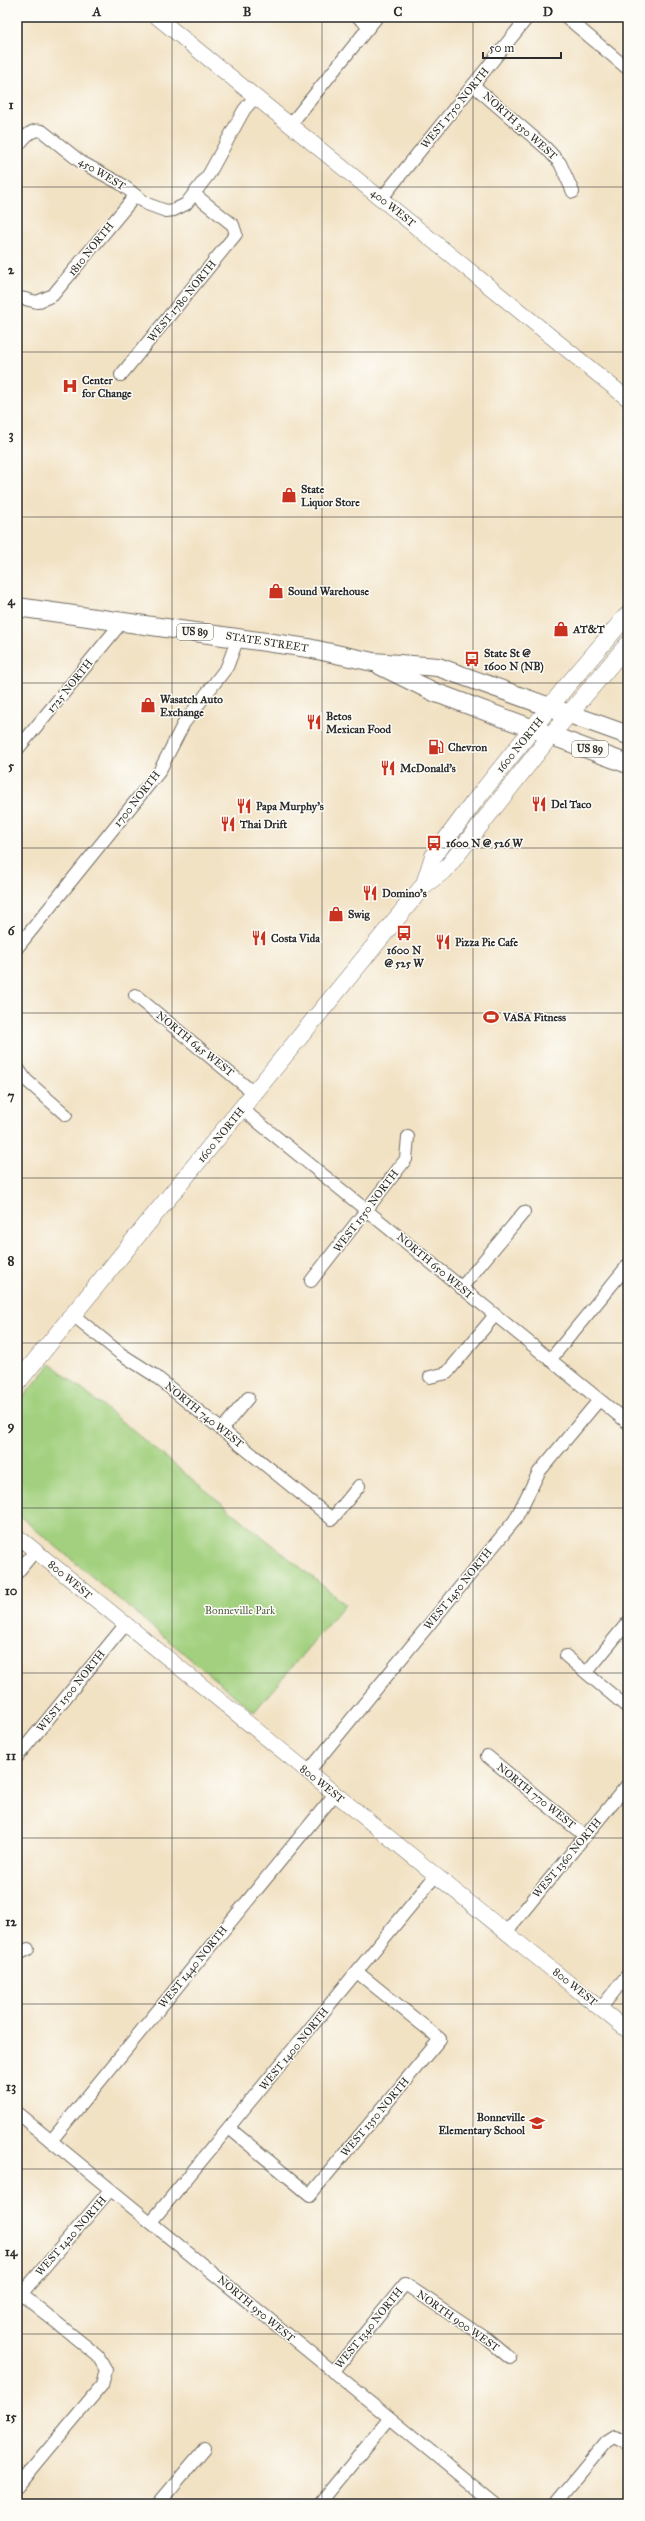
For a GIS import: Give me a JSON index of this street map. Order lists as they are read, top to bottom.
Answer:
{
  "streets": {
    "main road": ["US 89", "STATE STREET", "1600 NORTH"],
    "street": [
      "WEST 1750 NORTH",
      "NORTH 350 WEST",
      "450 WEST",
      "400 WEST",
      "1810 NORTH",
      "WEST 1780 NORTH",
      "1725 NORTH",
      "1700 NORTH",
      "NORTH 645 WEST",
      "WEST 1550 NORTH",
      "NORTH 650 WEST",
      "NORTH 740 WEST",
      "800 WEST",
      "WEST 1450 NORTH",
      "WEST 1500 NORTH",
      "NORTH 770 WEST",
      "WEST 1360 NORTH",
      "WEST 1440 NORTH",
      "WEST 1400 NORTH",
      "WEST 1350 NORTH",
      "WEST 1420 NORTH",
      "NORTH 950 WEST",
      "NORTH 900 WEST",
      "WEST 1340 NORTH"
    ]
  },
  "crossings": [
    ["WEST 1750 NORTH", "NORTH 350 WEST"],
    ["WEST 1750 NORTH", "400 WEST"],
    ["450 WEST", "1810 NORTH"],
    ["450 WEST", "WEST 1780 NORTH"],
    ["STATE STREET", "1725 NORTH"],
    ["STATE STREET", "1600 NORTH"],
    ["STATE STREET", "1700 NORTH"],
    ["1600 NORTH", "NORTH 645 WEST"],
    ["1600 NORTH", "NORTH 650 WEST"],
    ["1600 NORTH", "NORTH 740 WEST"],
    ["WEST 1550 NORTH", "NORTH 650 WEST"],
    ["NORTH 650 WEST", "WEST 1450 NORTH"],
    ["800 WEST", "WEST 1450 NORTH"],
    ["800 WEST", "WEST 1500 NORTH"],
    ["800 WEST", "WEST 1360 NORTH"],
    ["800 WEST", "WEST 1440 NORTH"],
    ["800 WEST", "WEST 1400 NORTH"],
    ["NORTH 770 WEST", "WEST 1360 NORTH"],
    ["WEST 1440 NORTH", "NORTH 950 WEST"],
    ["WEST 1400 NORTH", "WEST 1350 NORTH"],
    ["WEST 1400 NORTH", "NORTH 950 WEST"],
    ["WEST 1420 NORTH", "NORTH 950 WEST"],
    ["NORTH 950 WEST", "WEST 1340 NORTH"],
    ["NORTH 900 WEST", "WEST 1340 NORTH"]
  ],
  "parks": ["Bonneville Park"],
  "places": {
    "hospital": ["Center for Change"],
    "shop": [
      "State Liquor Store",
      "Sound Warehouse",
      "AT&T",
      "Wasatch Auto Exchange",
      "Swig"
    ],
    "bus stop": ["State St @ 1600 N (NB)", "1600 N @ 526 W", "1600 N @ 525 W"],
    "restaurant": [
      "Betos Mexican Food",
      "McDonald's",
      "Del Taco",
      "Papa Murphy's",
      "Thai Drift",
      "Domino's",
      "Costa Vida",
      "Pizza Pie Cafe"
    ],
    "fuel station": ["Chevron"],
    "sports": ["VASA Fitness"],
    "school or university": ["Bonneville Elementary School"]
  },
  "scale_bar": "50 m",
  "grid": {
    "columns": [
      "A",
      "B",
      "C",
      "D"
    ],
    "rows": [
      "1",
      "2",
      "3",
      "4",
      "5",
      "6",
      "7",
      "8",
      "9",
      "10",
      "11",
      "12",
      "13",
      "14",
      "15"
    ]
  }
}
